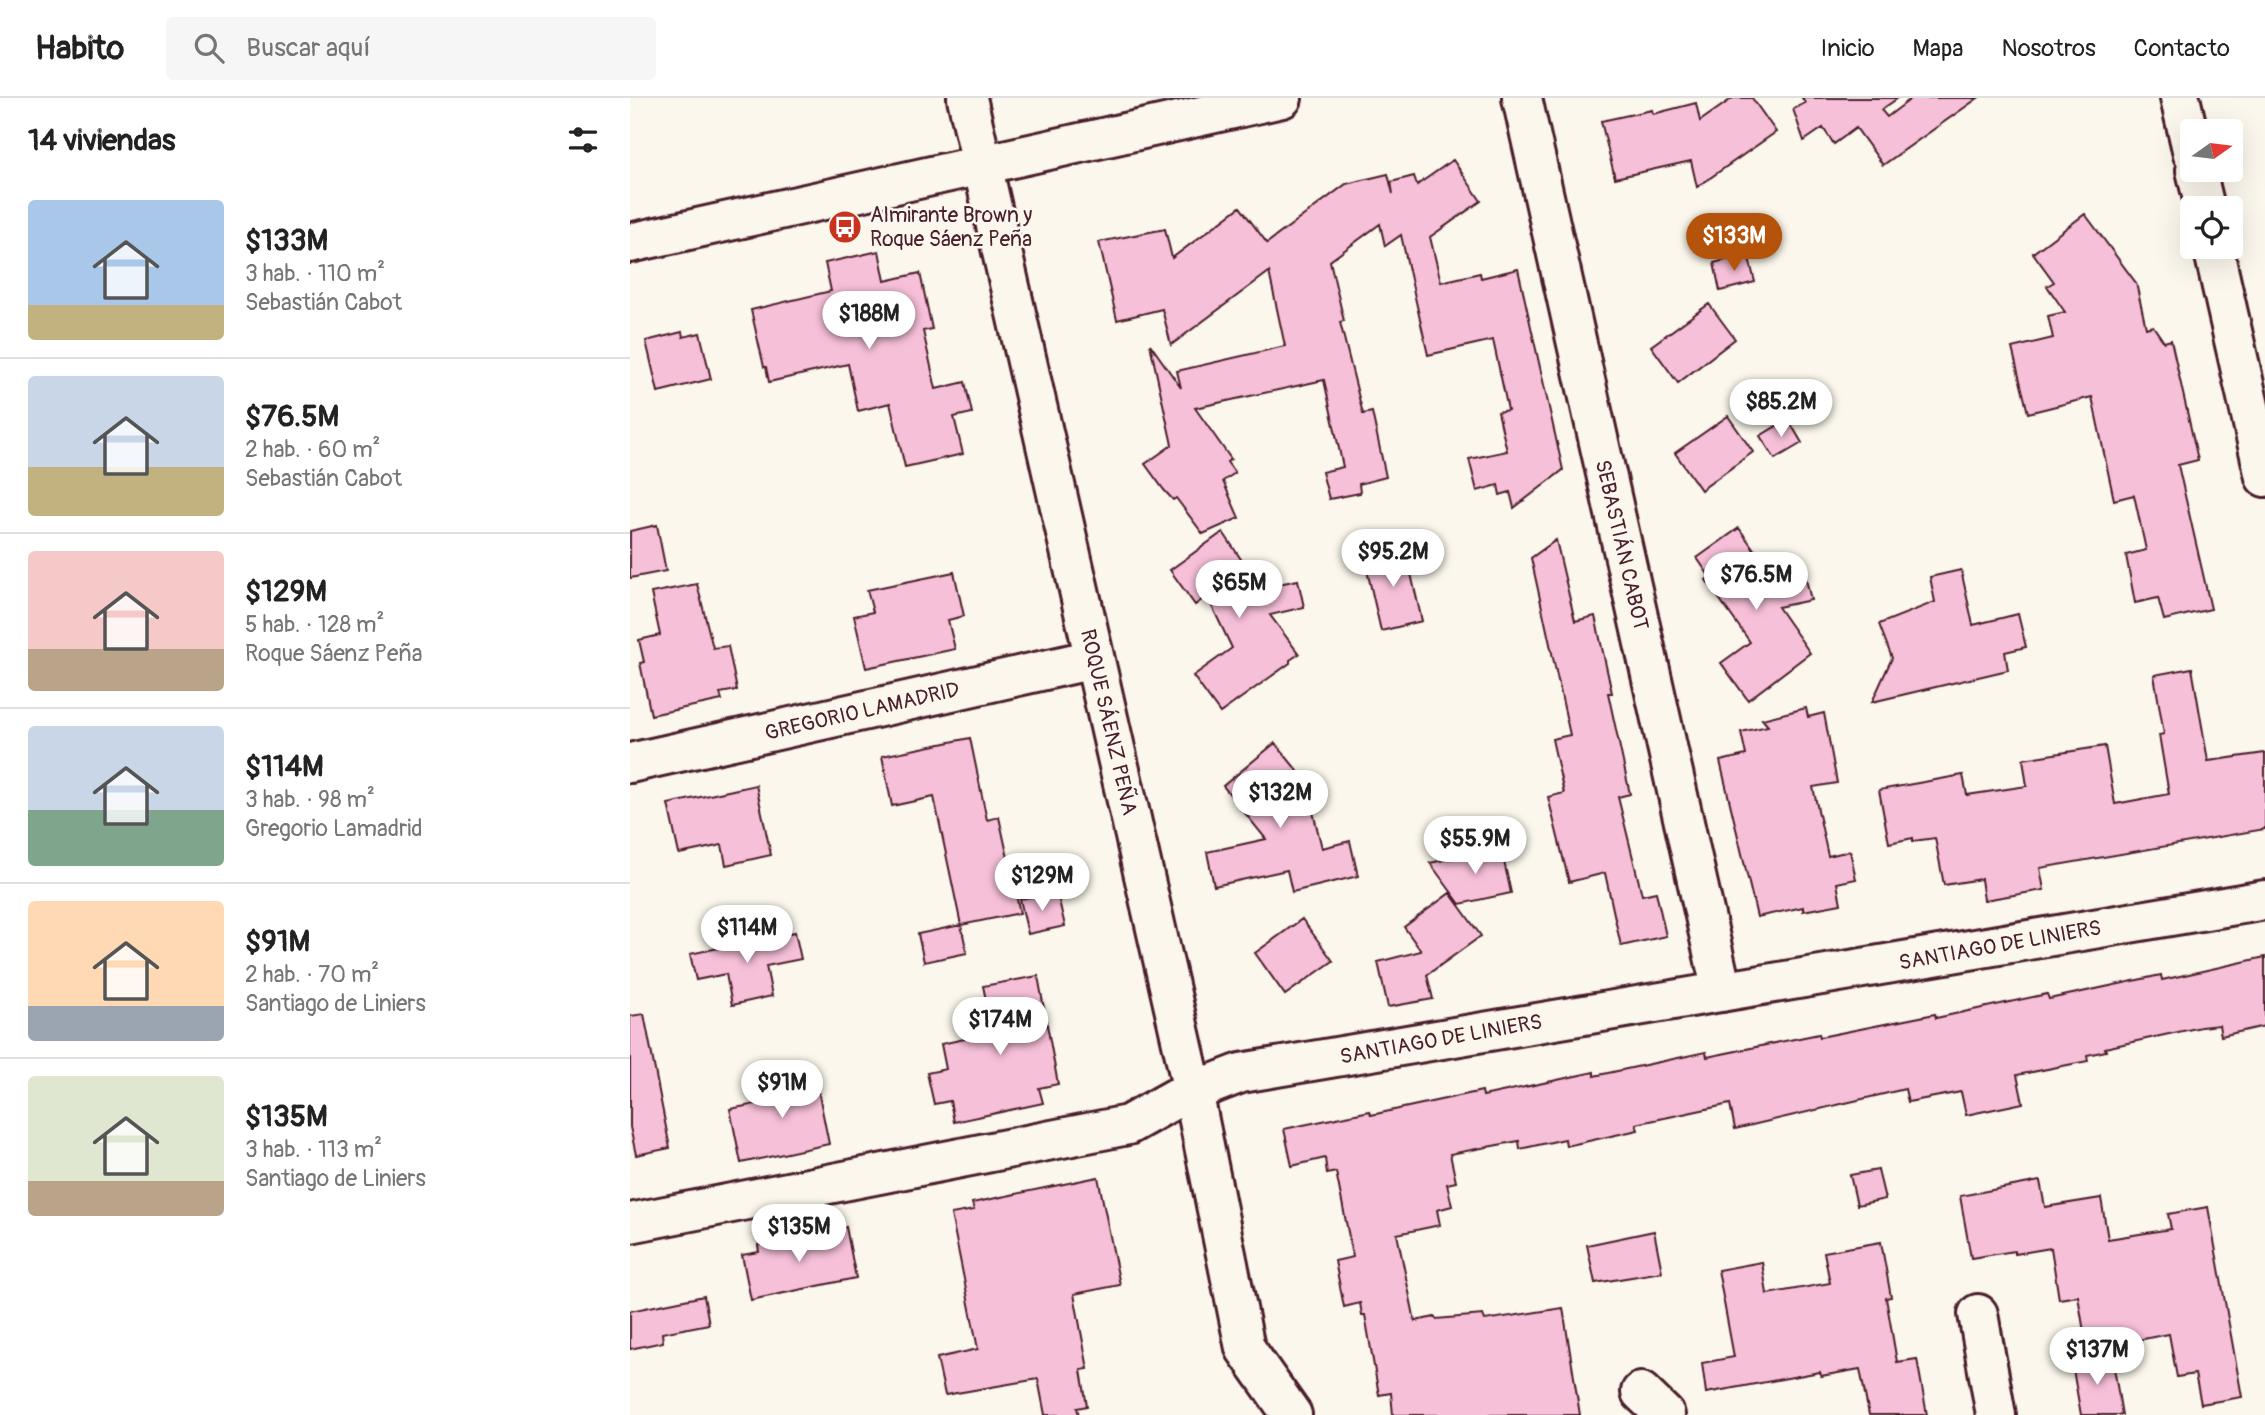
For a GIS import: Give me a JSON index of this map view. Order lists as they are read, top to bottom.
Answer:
{
  "streets": {
    "street": [
      "SEBASTIÁN CABOT",
      "GREGORIO LAMADRID",
      "ROQUE SÁENZ PEÑA",
      "SANTIAGO DE LINIERS"
    ]
  },
  "crossings": [
    ["SEBASTIÁN CABOT", "SANTIAGO DE LINIERS"],
    ["GREGORIO LAMADRID", "ROQUE SÁENZ PEÑA"],
    ["ROQUE SÁENZ PEÑA", "SANTIAGO DE LINIERS"]
  ],
  "places": {
    "bus stop": ["Almirante Brown y Roque Sáenz Peña"]
  },
  "north": "right",
  "page": {
    "header": "Habito",
    "search": "Buscar aquí",
    "nav": [
      "Inicio",
      "Mapa",
      "Nosotros",
      "Contacto"
    ],
    "heading": "14 viviendas",
    "list": [
      {
        "name": "$133M",
        "note": "3 hab. · 110 m² · Sebastián Cabot"
      },
      {
        "name": "$76.5M",
        "note": "2 hab. · 60 m² · Sebastián Cabot"
      },
      {
        "name": "$129M",
        "note": "5 hab. · 128 m² · Roque Sáenz Peña"
      },
      {
        "name": "$114M",
        "note": "3 hab. · 98 m² · Gregorio Lamadrid"
      },
      {
        "name": "$91M",
        "note": "2 hab. · 70 m² · Santiago de Liniers"
      },
      {
        "name": "$135M",
        "note": "3 hab. · 113 m² · Santiago de Liniers"
      }
    ],
    "price": [
      "$133M",
      "$188M",
      "$85.2M",
      "$95.2M",
      "$76.5M",
      "$65M",
      "$132M",
      "$55.9M",
      "$129M",
      "$114M",
      "$174M",
      "$91M",
      "$135M",
      "$137M"
    ]
  }
}
